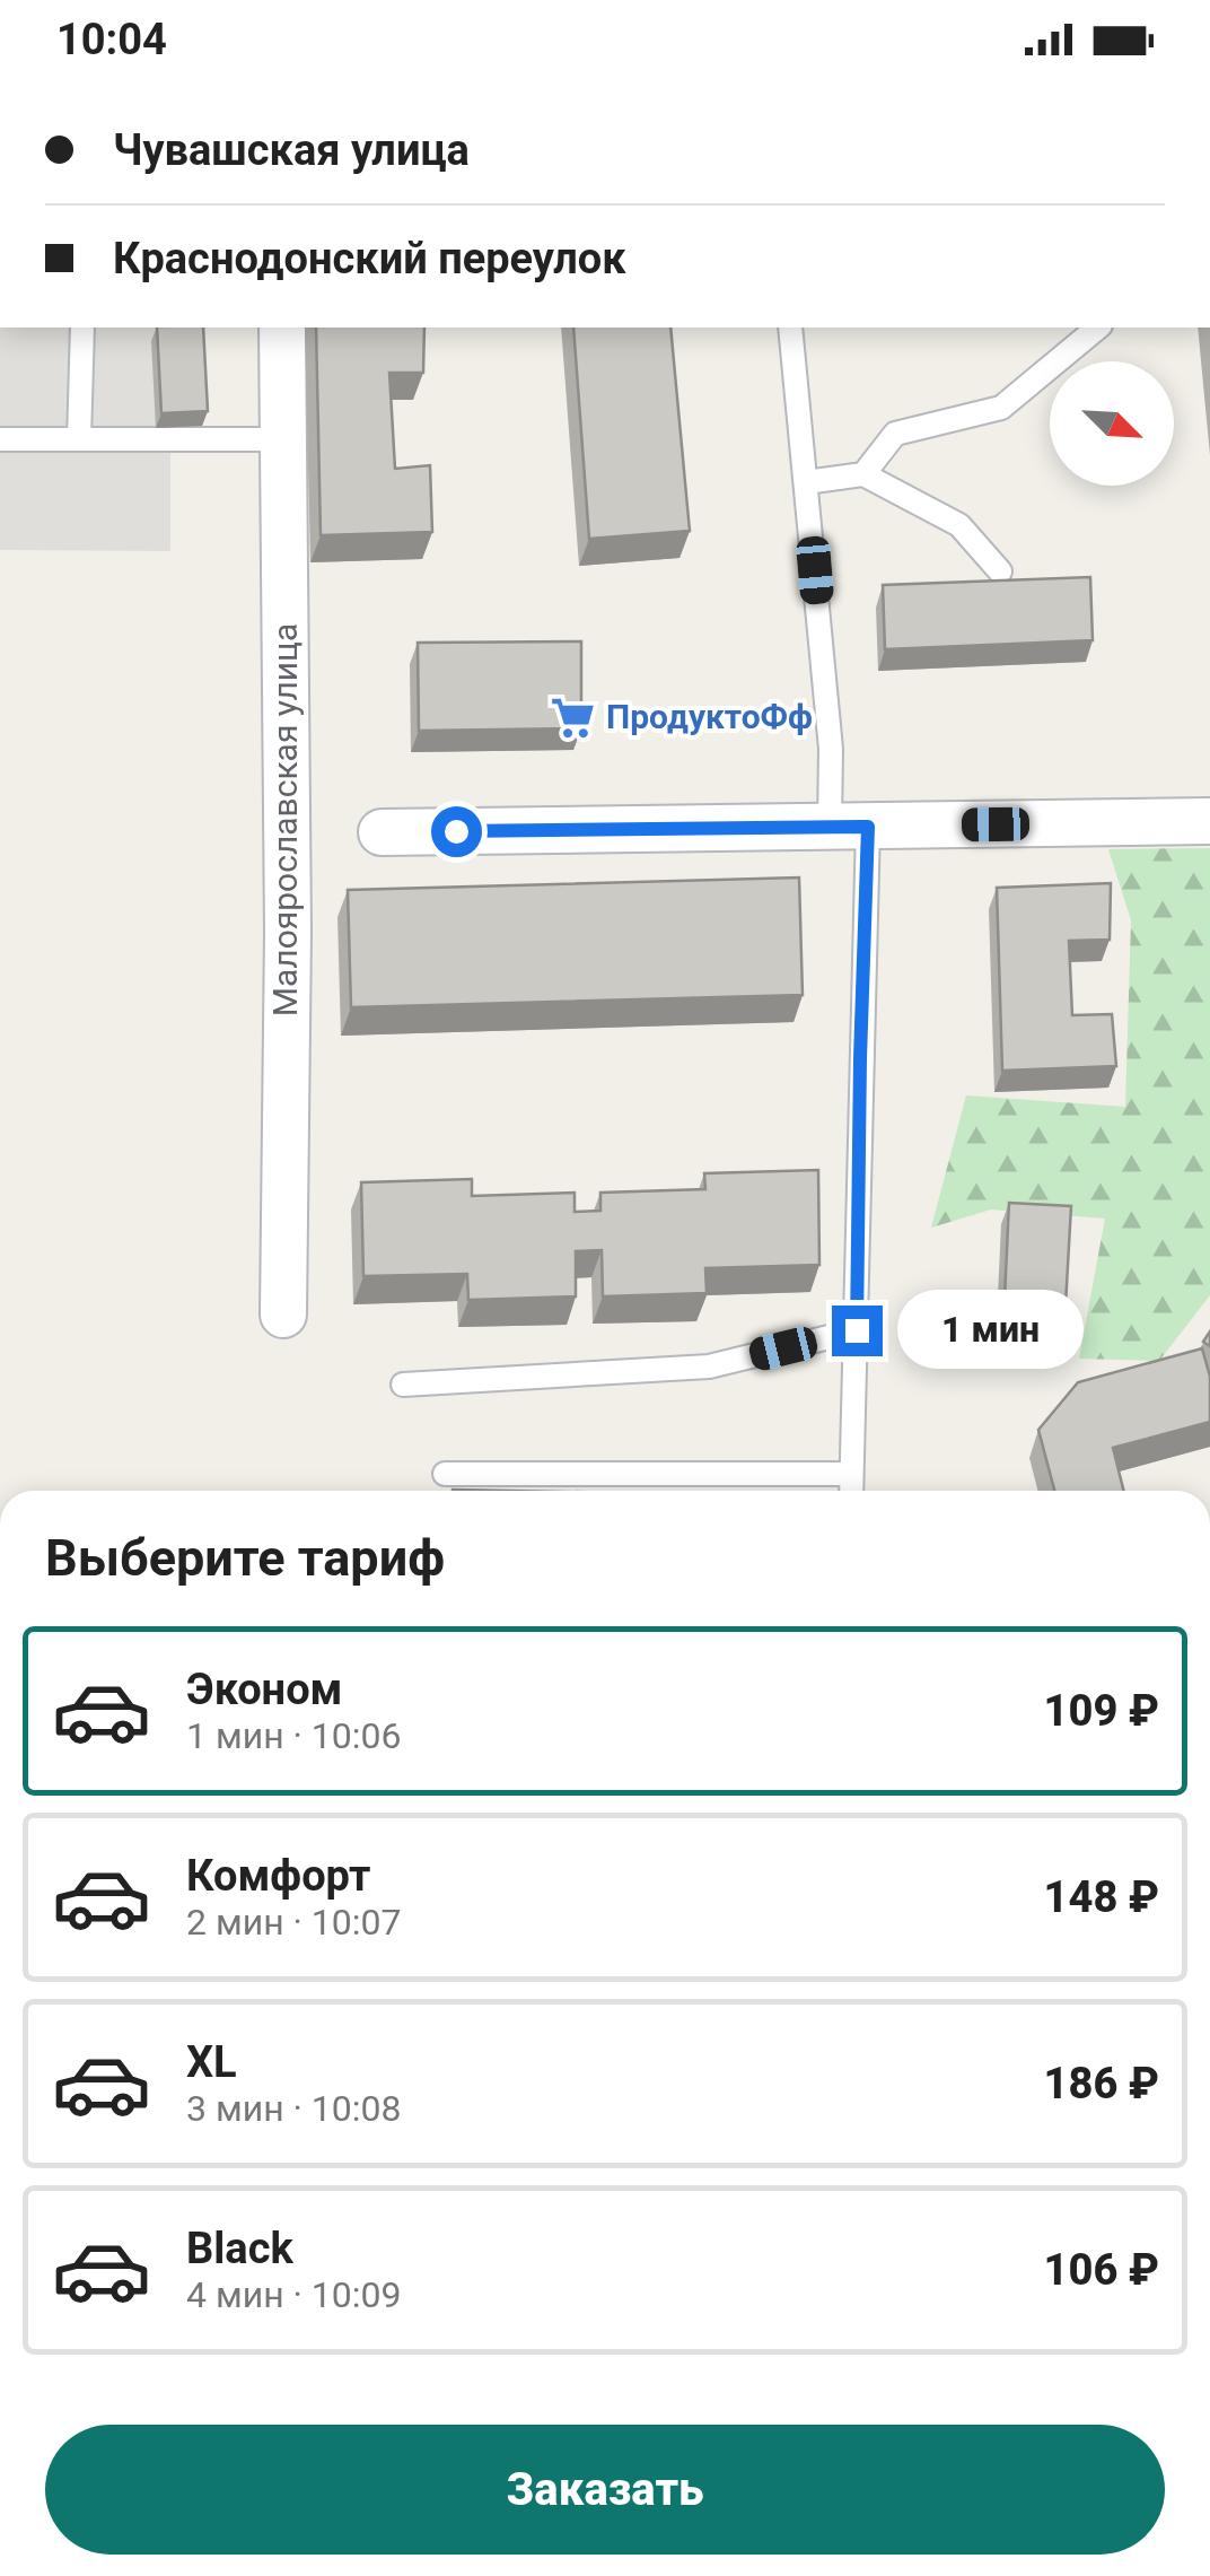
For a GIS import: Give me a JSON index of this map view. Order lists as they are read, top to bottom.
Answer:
{
  "streets": {
    "street": ["Малоярославская улица"]
  },
  "places": {
    "supermarket": ["ПродуктоФф"]
  },
  "north": "bottom right",
  "page": {
    "status": "10:04",
    "banner": ["Чувашская улица", "Краснодонский переулок"],
    "bubble": "1 мин",
    "heading": "Выберите тариф",
    "list": [
      {
        "name": "Эконом",
        "note": "1 мин · 10:06",
        "value": "109 ₽"
      },
      {
        "name": "Комфорт",
        "note": "2 мин · 10:07",
        "value": "148 ₽"
      },
      {
        "name": "XL",
        "note": "3 мин · 10:08",
        "value": "186 ₽"
      },
      {
        "name": "Black",
        "note": "4 мин · 10:09",
        "value": "106 ₽"
      }
    ],
    "buttons": "Заказать"
  }
}
